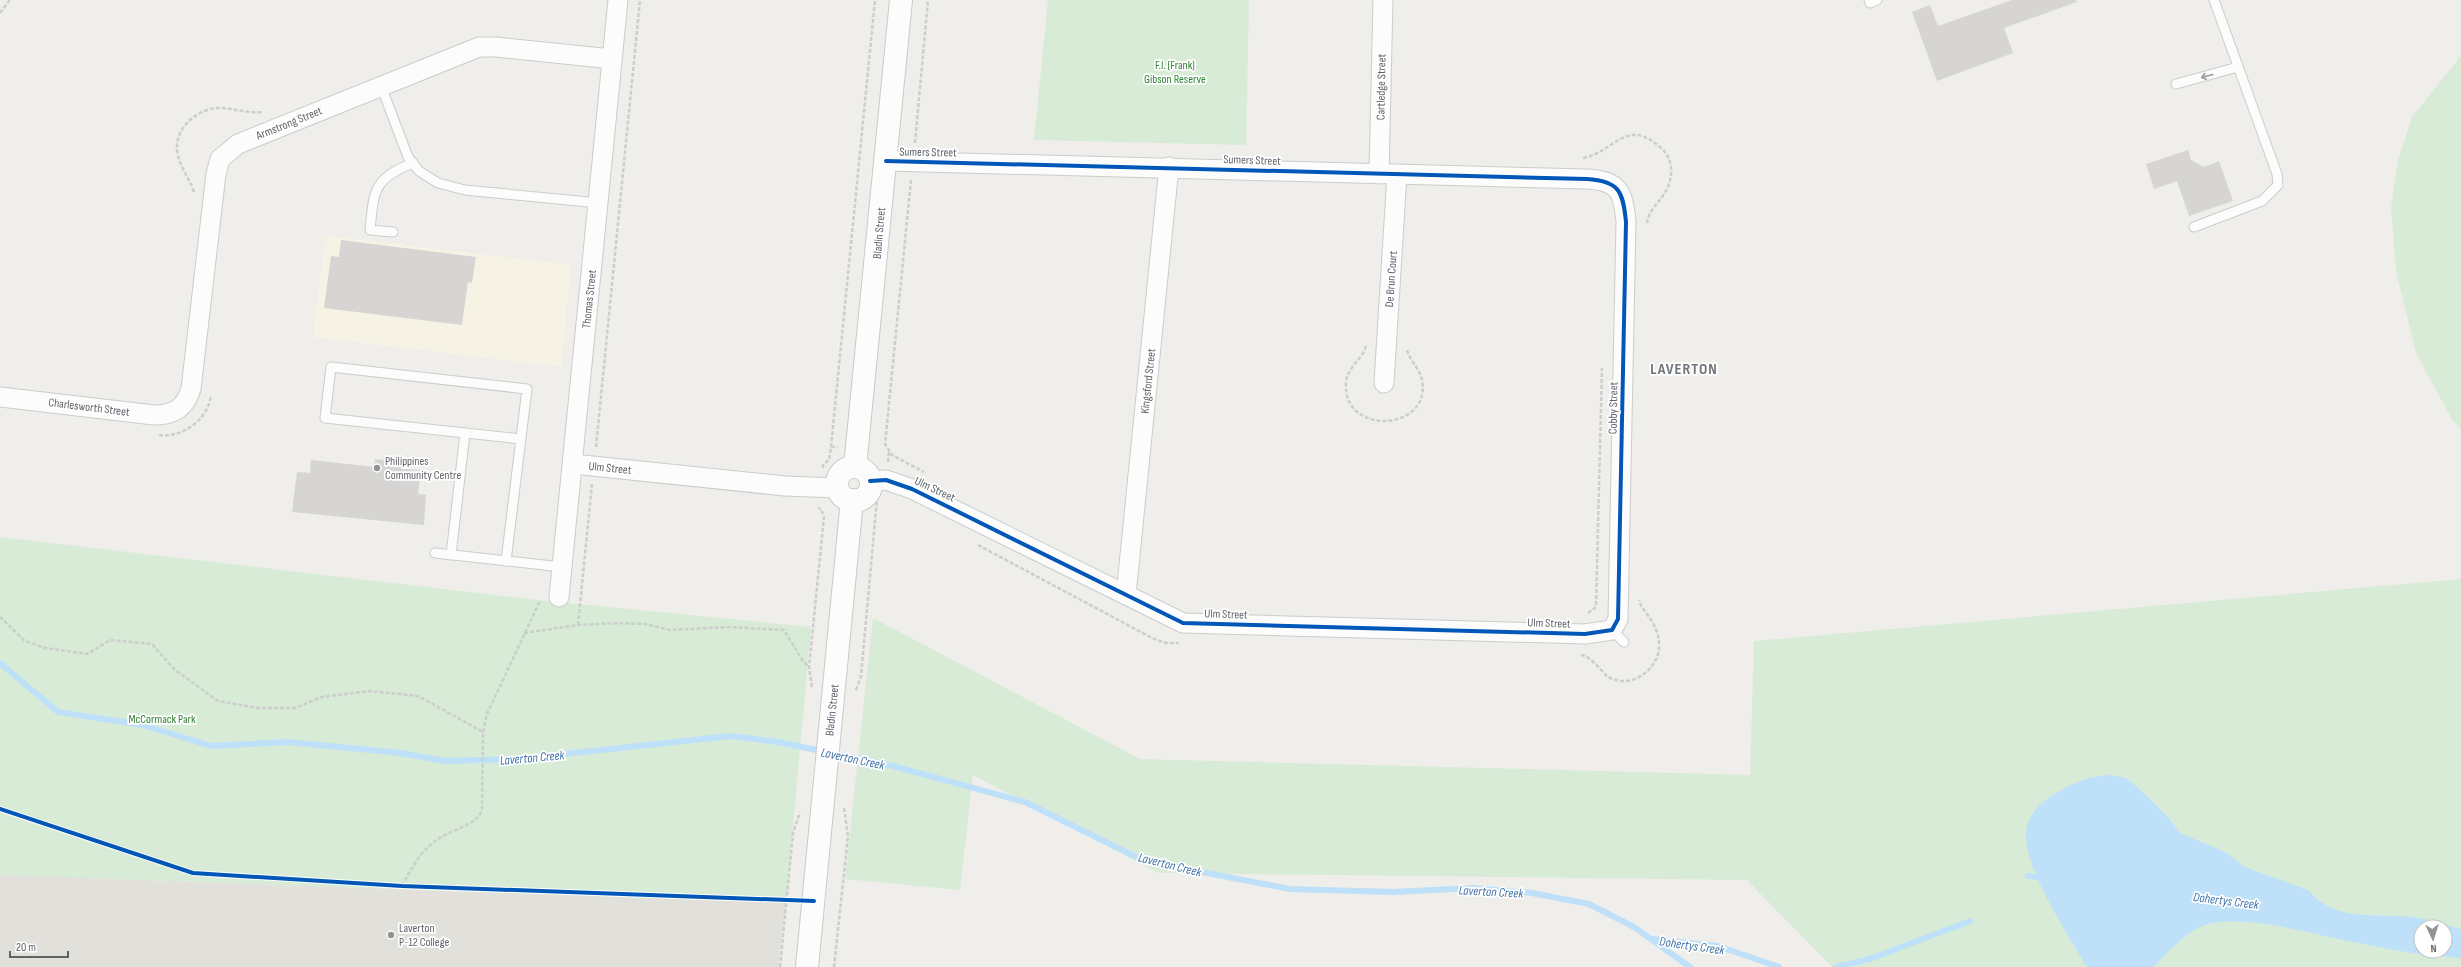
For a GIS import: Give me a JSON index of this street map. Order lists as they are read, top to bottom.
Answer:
{
  "streets": {
    "street": [
      "Cartledge Street",
      "Armstrong Street",
      "Sumers Street",
      "Bladin Street",
      "De Brun Court",
      "Thomas Street",
      "Kingsford Street",
      "Charlesworth Street",
      "Cobby Street",
      "Ulm Street"
    ]
  },
  "crossings": [
    ["Cartledge Street", "Sumers Street"],
    ["Cartledge Street", "De Brun Court"],
    ["Armstrong Street", "Thomas Street"],
    ["Armstrong Street", "Charlesworth Street"],
    ["Sumers Street", "Bladin Street"],
    ["Sumers Street", "De Brun Court"],
    ["Sumers Street", "Kingsford Street"],
    ["Sumers Street", "Cobby Street"],
    ["Bladin Street", "Ulm Street"],
    ["Thomas Street", "Ulm Street"],
    ["Kingsford Street", "Ulm Street"],
    ["Cobby Street", "Ulm Street"]
  ],
  "districts": ["LAVERTON"],
  "water": ["Laverton Creek", "Dohertys Creek"],
  "parks": ["F.I. (Frank) Gibson Reserve", "McCormack Park"],
  "places": ["Philippines Community Centre", "Laverton P-12 College"],
  "scale_bar": "20 m",
  "north": "bottom"
}
